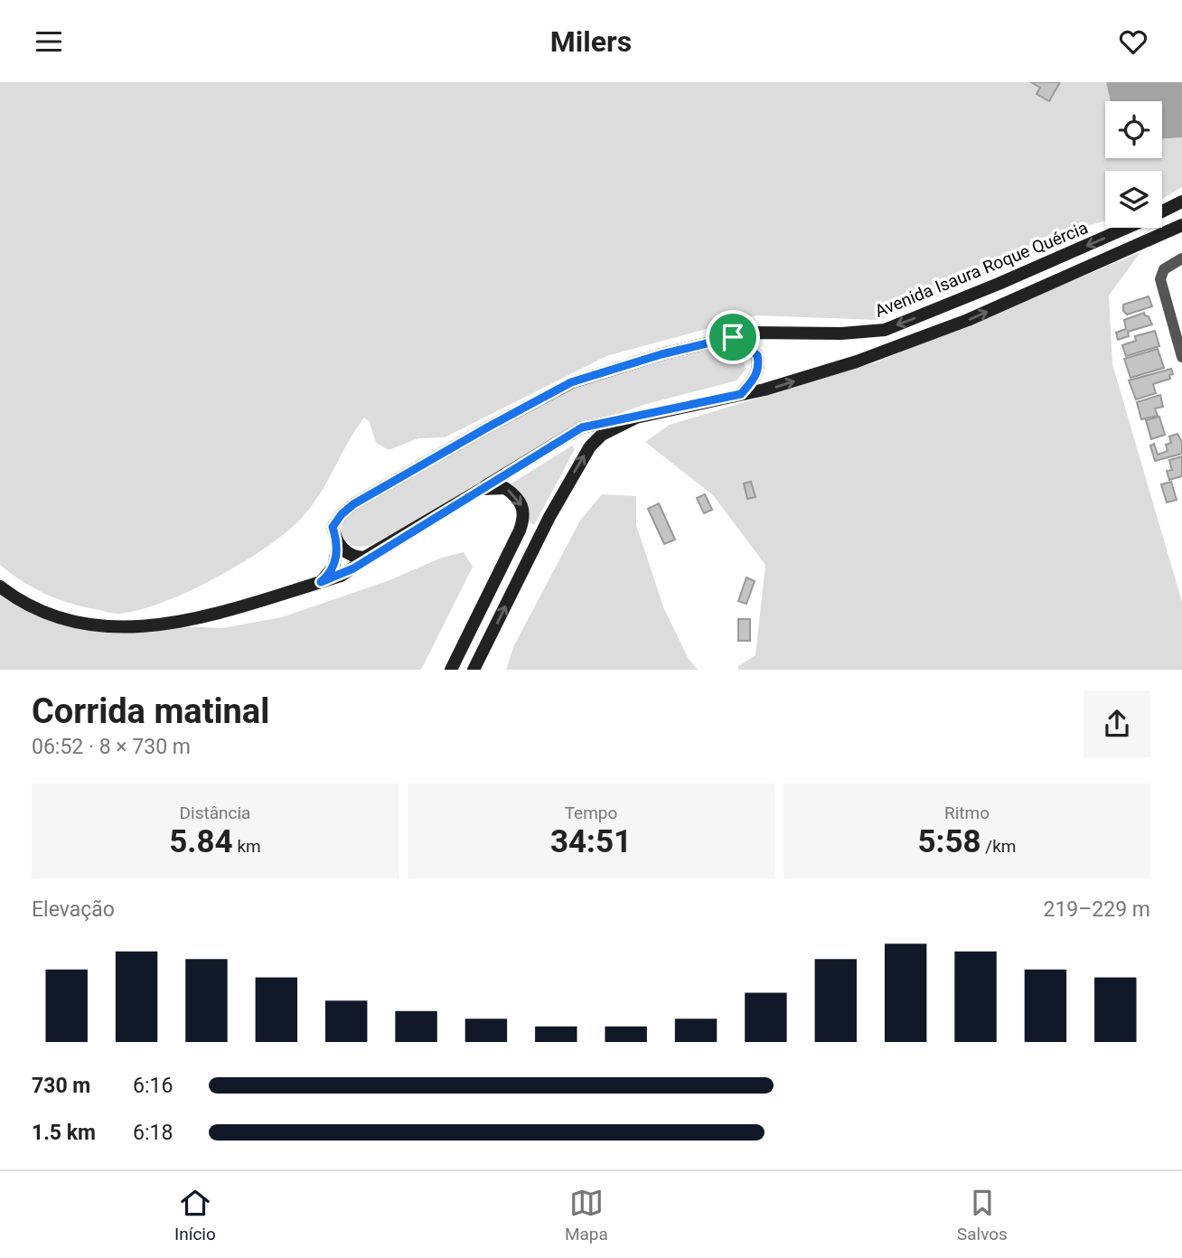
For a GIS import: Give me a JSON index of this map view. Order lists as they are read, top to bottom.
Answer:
{
  "streets": {
    "main road": ["Avenida Isaura Roque Quércia"]
  },
  "page": {
    "header": "Milers",
    "heading": ["Corrida matinal", "06:52 · 8 × 730 m"],
    "stats": [
      ["Distância", "5.84 km"],
      ["Tempo", "34:51"],
      ["Ritmo", "5:58 /km"]
    ],
    "chart": ["Elevação", "219–229 m"],
    "list": [
      {
        "name": "730 m",
        "note": "6:16"
      },
      {
        "name": "1.5 km",
        "note": "6:18"
      }
    ],
    "tabs": ["Início", "Mapa", "Salvos"]
  }
}
